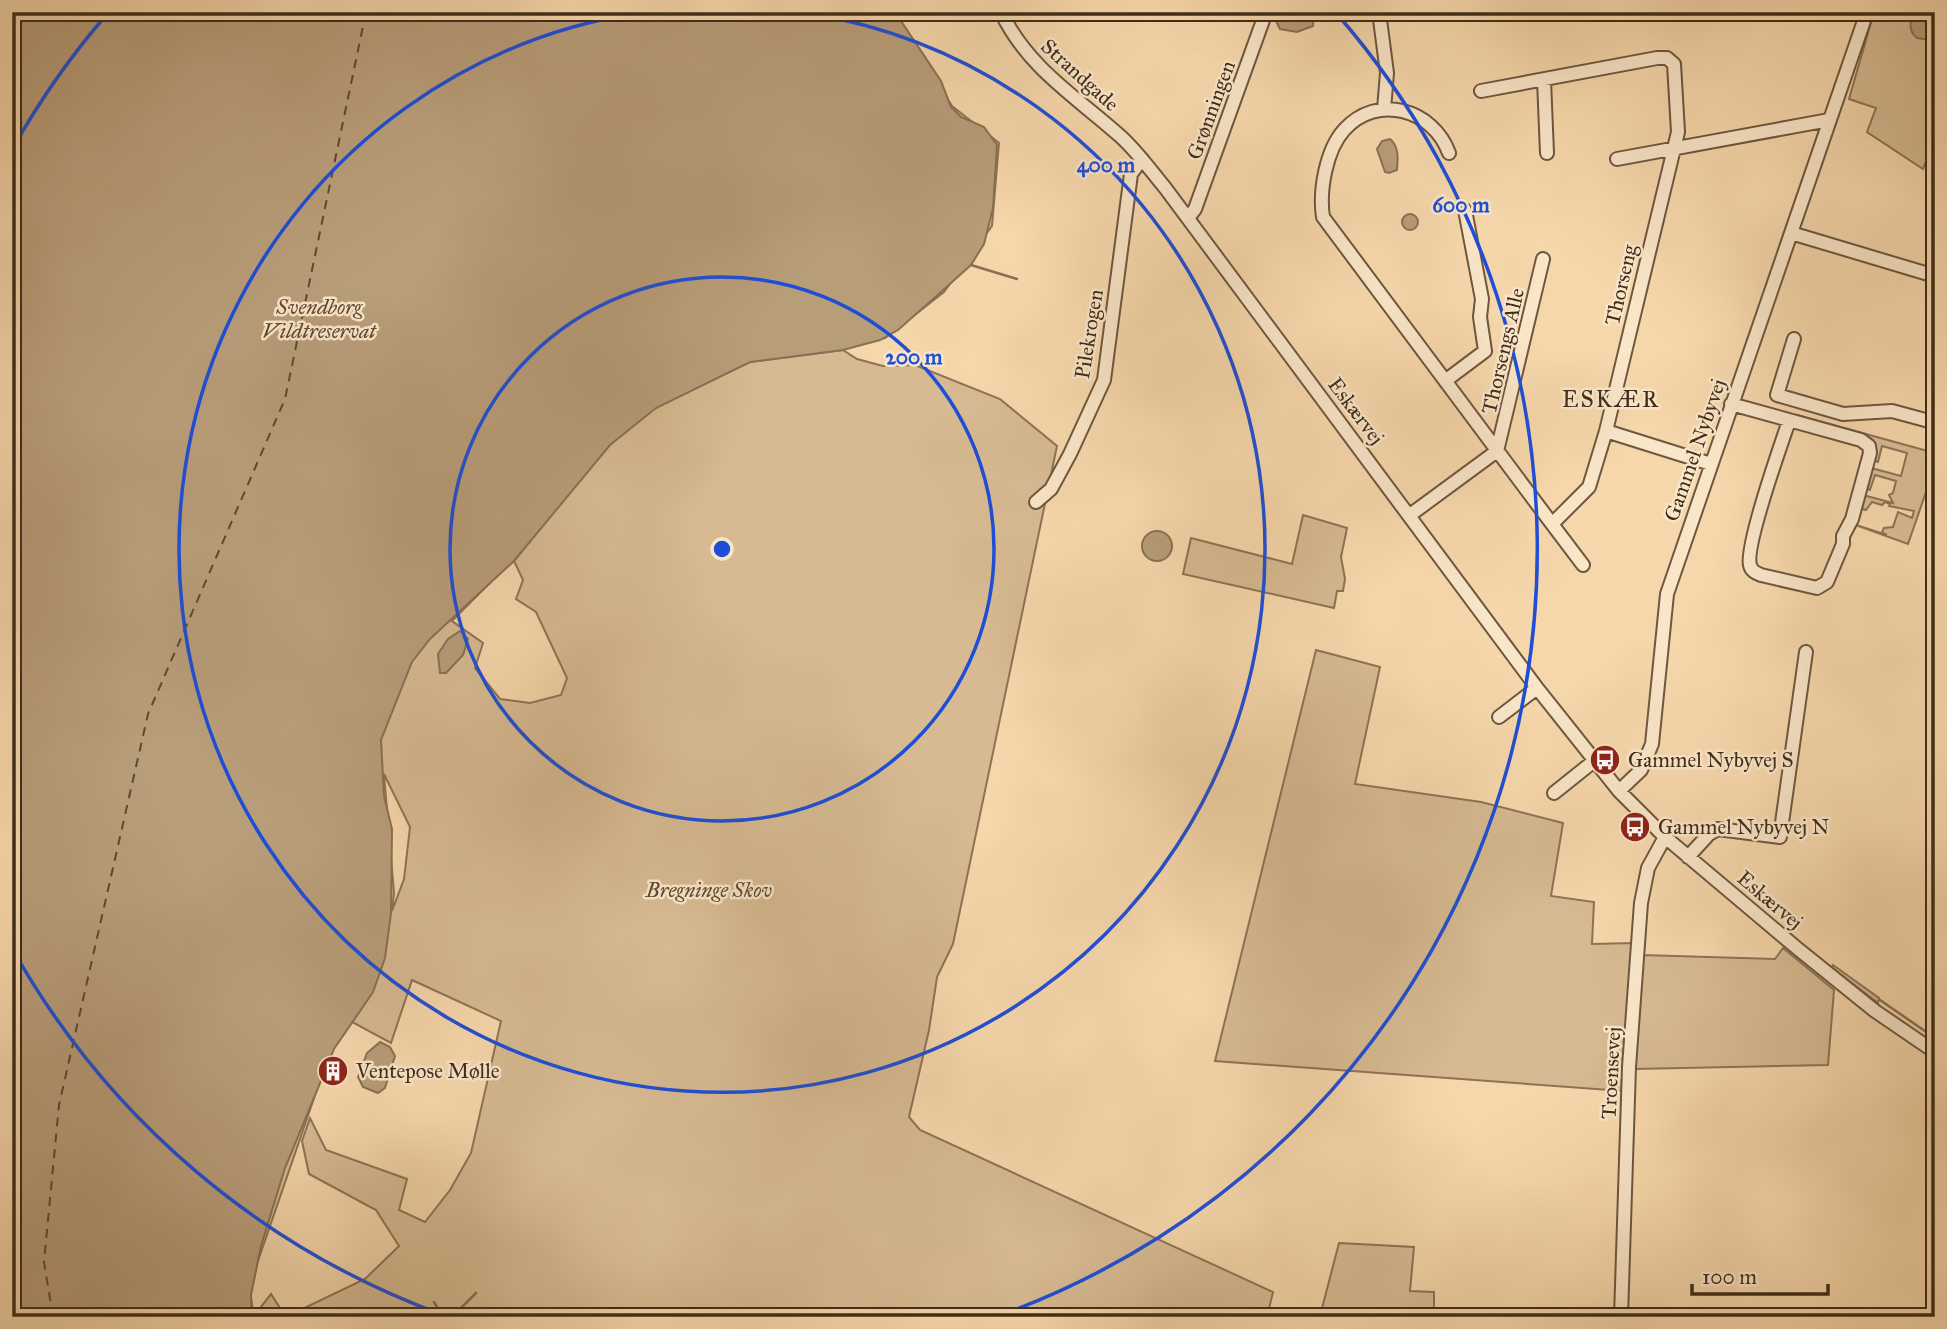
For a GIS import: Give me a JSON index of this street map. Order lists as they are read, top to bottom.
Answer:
{
  "streets": {
    "street": [
      "Strandgade",
      "Grønningen",
      "Thorseng",
      "Pilekrogen",
      "Thorsengs Alle",
      "Eskærvej",
      "Gammel Nybyvej",
      "Troensevej"
    ]
  },
  "crossings": [
    ["Strandgade", "Pilekrogen"],
    ["Strandgade", "Eskærvej"],
    ["Grønningen", "Eskærvej"],
    ["Pilekrogen", "Eskærvej"],
    ["Eskærvej", "Gammel Nybyvej"],
    ["Eskærvej", "Troensevej"]
  ],
  "districts": ["ESKÆR"],
  "parks": ["Svendborg Vildtreservat", "Bregninge Skov"],
  "places": {
    "bus stop": ["Gammel Nybyvej S", "Gammel Nybyvej N"],
    "building": ["Ventepose Mølle"]
  },
  "scale_bar": "100 m",
  "rings": ["400 m", "600 m", "200 m"]
}
